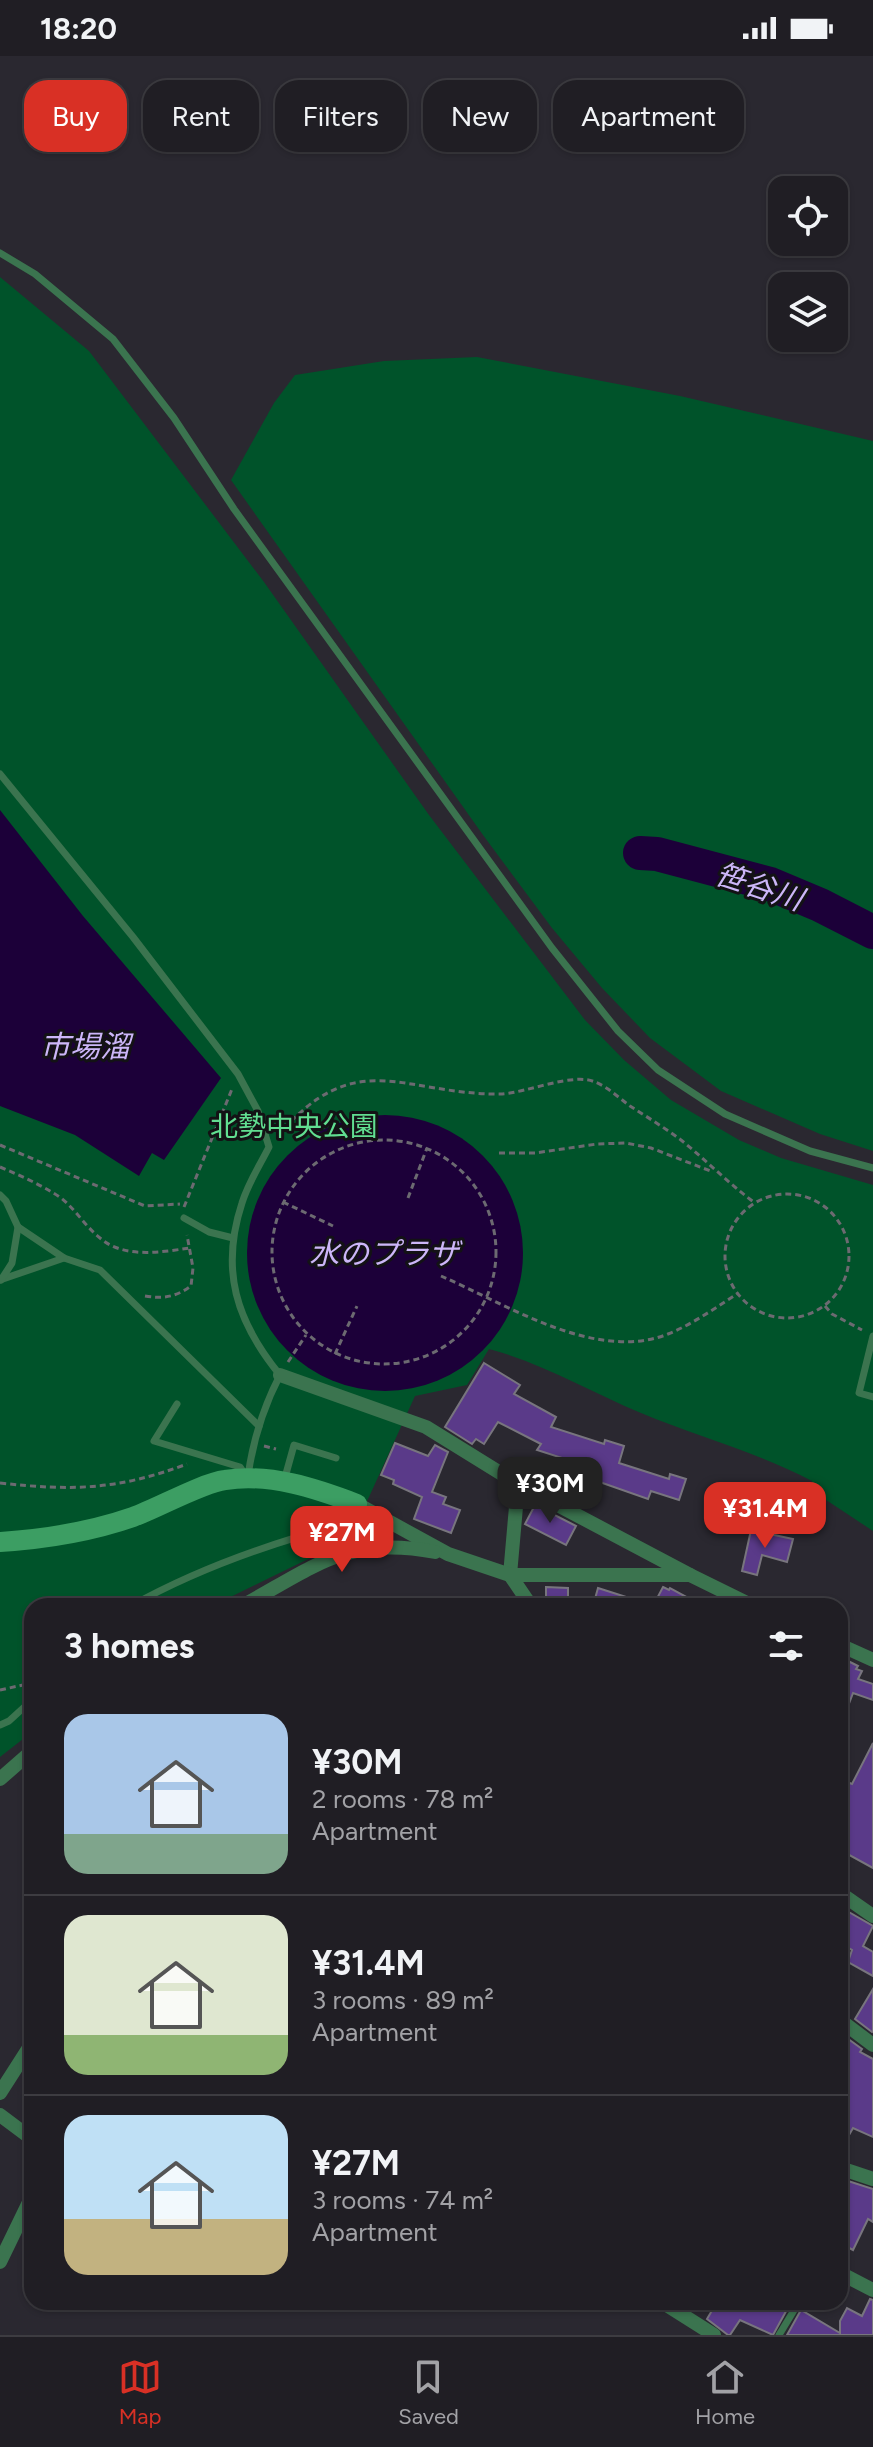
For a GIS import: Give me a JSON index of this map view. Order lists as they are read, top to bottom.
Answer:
{
  "water": ["笹谷川", "市場溜", "水のプラザ"],
  "parks": ["北勢中央公園"],
  "page": {
    "status": "18:20",
    "chip": [
      "Buy",
      "Rent",
      "Filters",
      "New",
      "Apartment"
    ],
    "price": ["¥30M", "¥31.4M", "¥27M"],
    "heading": "3 homes",
    "list": [
      {
        "name": "¥30M",
        "note": "2 rooms · 78 m² · Apartment"
      },
      {
        "name": "¥31.4M",
        "note": "3 rooms · 89 m² · Apartment"
      },
      {
        "name": "¥27M",
        "note": "3 rooms · 74 m² · Apartment"
      }
    ],
    "tabs": ["Map", "Saved", "Home"]
  }
}
